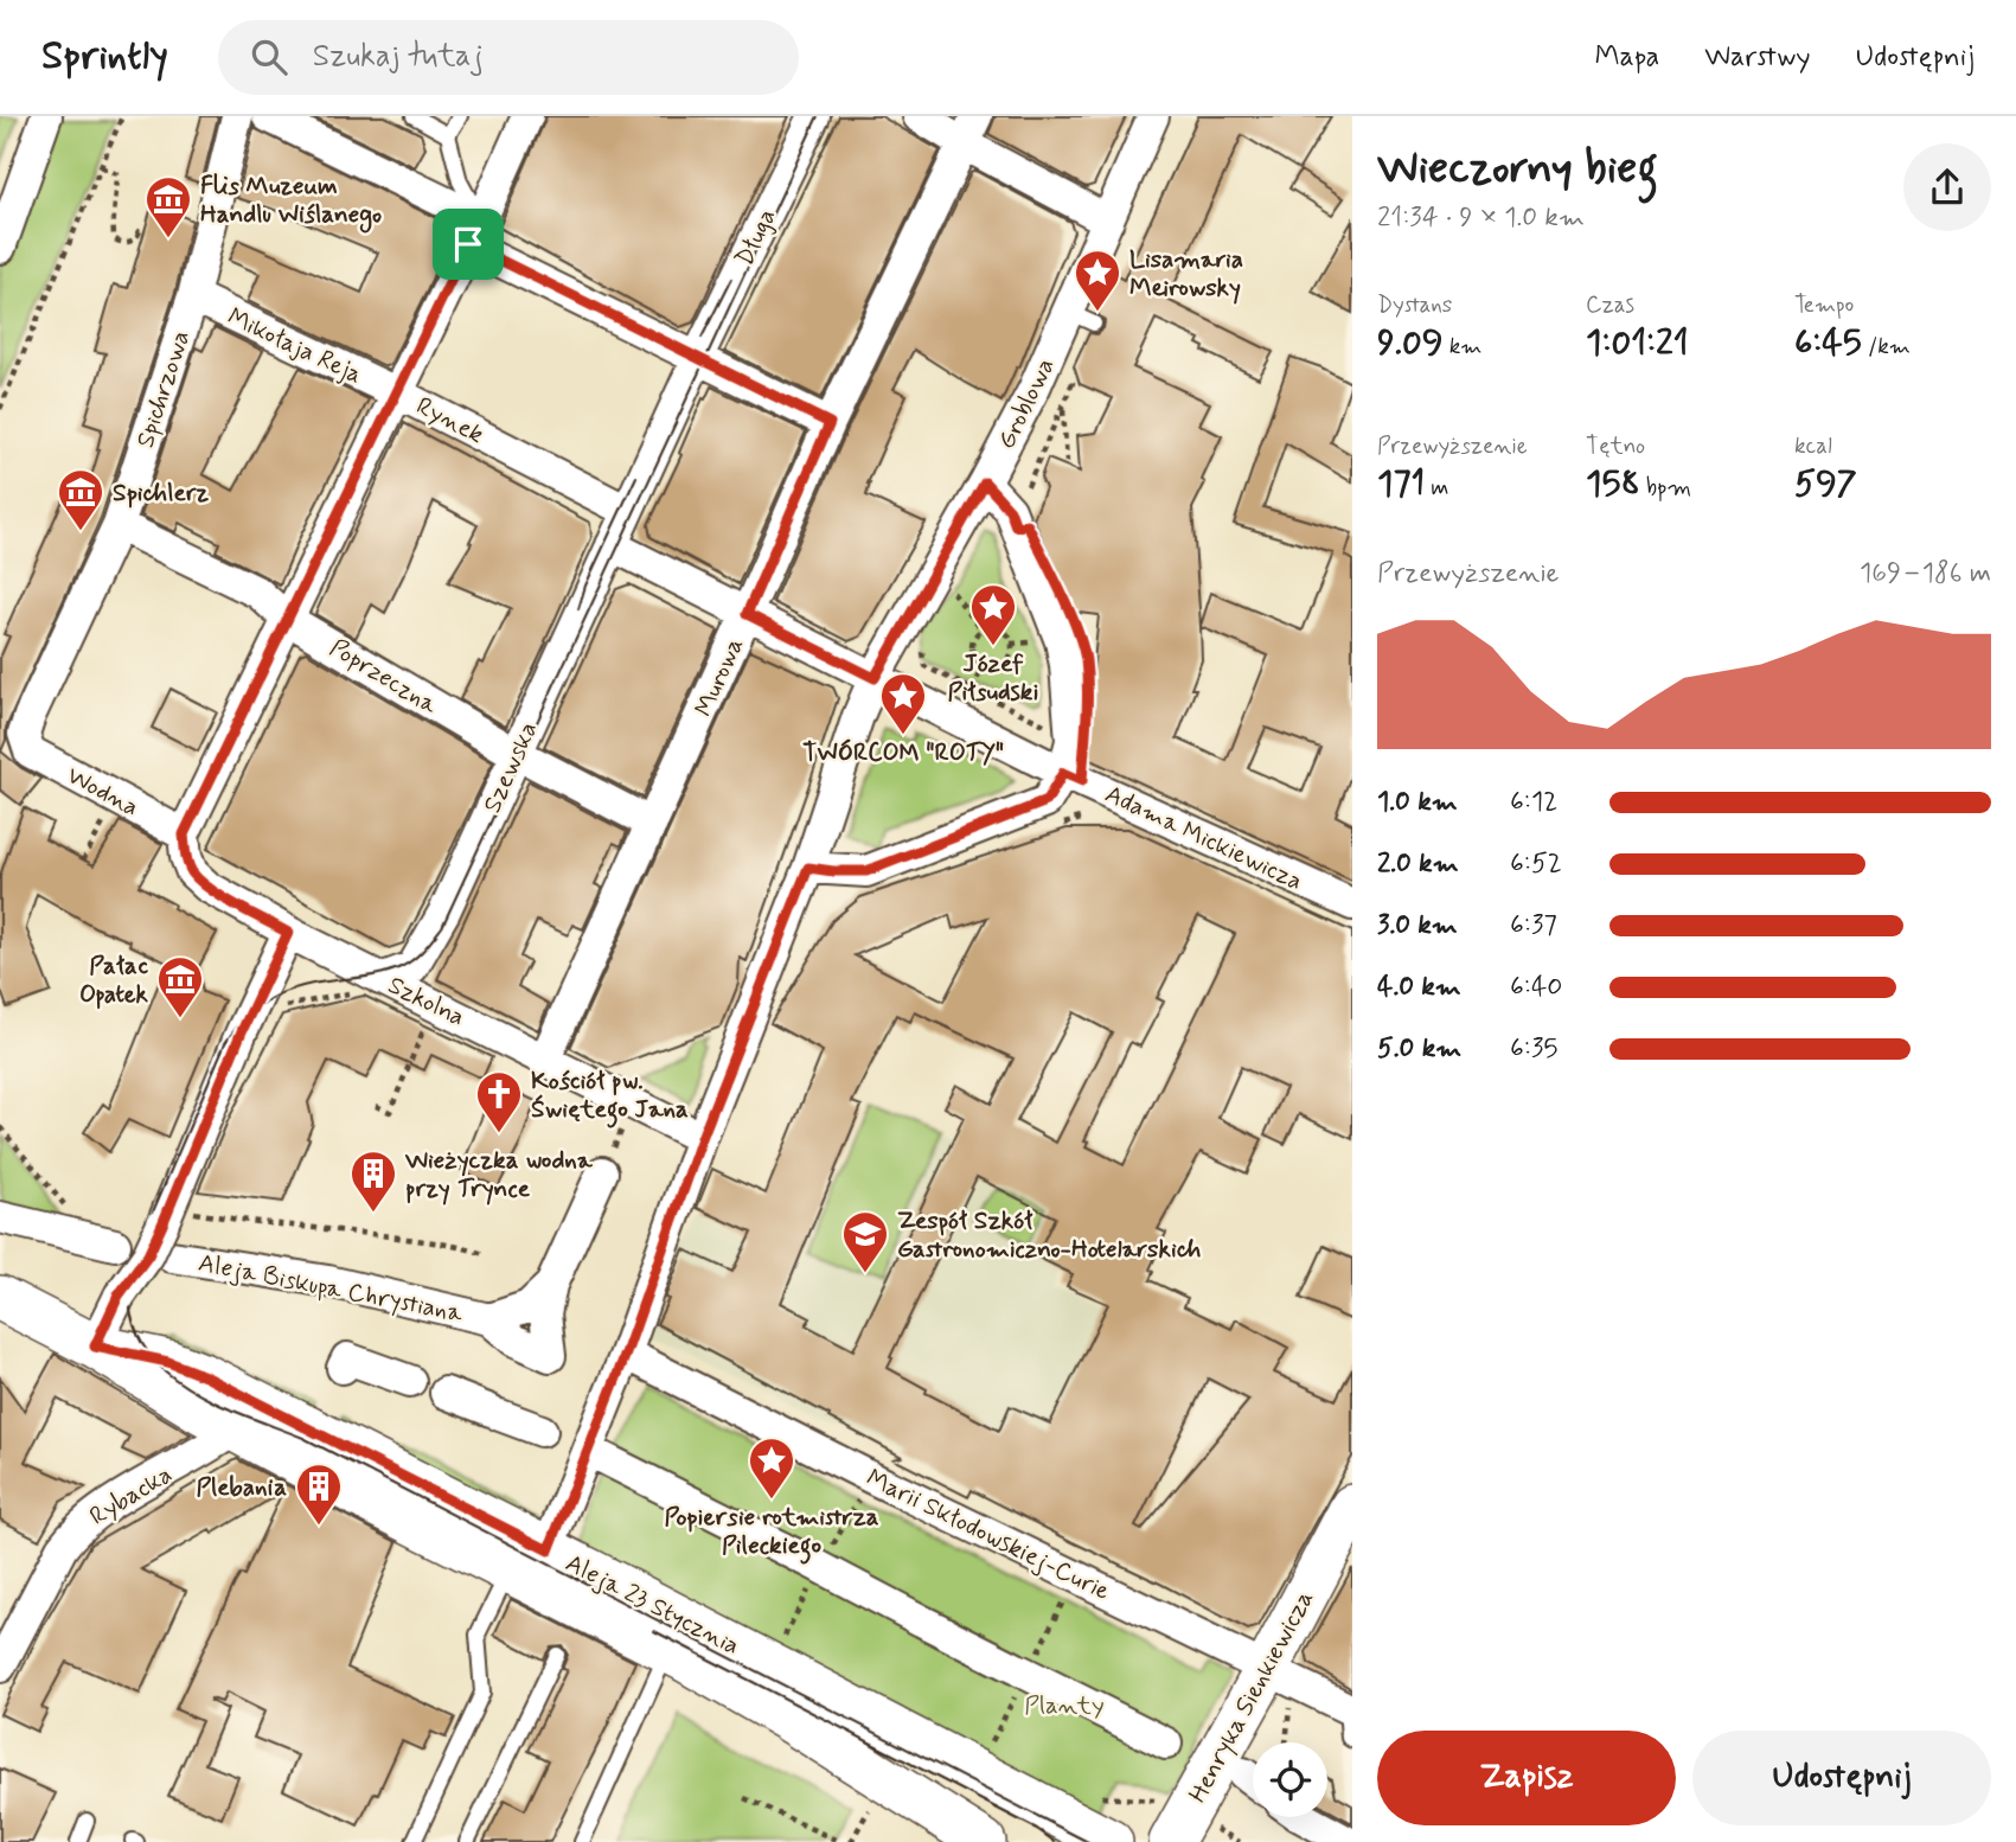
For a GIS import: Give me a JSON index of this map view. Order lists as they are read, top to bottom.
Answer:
{
  "streets": {
    "street": [
      "Długa",
      "Mikołaja Reja",
      "Spichrzowa",
      "Groblowa",
      "Rynek",
      "Poprzeczna",
      "Murowa",
      "Szewska",
      "Wodna",
      "Adama Mickiewicza",
      "Szkolna",
      "Aleja Biskupa Chrystiana",
      "Rybacka",
      "Marii Skłodowskiej-Curie",
      "Aleja 23 Stycznia",
      "Henryka Sienkiewicza"
    ]
  },
  "crossings": [
    ["Mikołaja Reja", "Spichrzowa"],
    ["Mikołaja Reja", "Rynek"],
    ["Spichrzowa", "Poprzeczna"],
    ["Spichrzowa", "Wodna"],
    ["Groblowa", "Adama Mickiewicza"],
    ["Groblowa", "Szkolna"],
    ["Groblowa", "Marii Skłodowskiej-Curie"],
    ["Groblowa", "Aleja 23 Stycznia"],
    ["Rynek", "Szewska"],
    ["Rynek", "Adama Mickiewicza"],
    ["Poprzeczna", "Murowa"],
    ["Poprzeczna", "Szewska"],
    ["Murowa", "Adama Mickiewicza"],
    ["Murowa", "Szkolna"],
    ["Szewska", "Adama Mickiewicza"],
    ["Szewska", "Szkolna"],
    ["Wodna", "Szkolna"],
    ["Rybacka", "Aleja 23 Stycznia"],
    ["Marii Skłodowskiej-Curie", "Henryka Sienkiewicza"]
  ],
  "parks": ["Planty"],
  "places": {
    "museum": ["Flis Muzeum Handlu Wiślanego", "Spichlerz", "Pałac Opatek"],
    "place": [
      "Lisamaria Meirowsky",
      "Józef Piłsudski",
      "TWÓRCOM \"ROTY\"",
      "Popiersie rotmistrza Pileckiego"
    ],
    "church": ["Kościół pw. Świętego Jana"],
    "building": ["Wieżyczka wodna przy Trynce", "Plebania"],
    "school or university": ["Zespół Szkół Gastronomiczno-Hotelarskich"]
  },
  "page": {
    "header": "Sprintly",
    "search": "Szukaj tutaj",
    "nav": ["Mapa", "Warstwy", "Udostępnij"],
    "heading": ["Wieczorny bieg", "21:34 · 9 × 1.0 km"],
    "stats": [
      ["Dystans", "9.09 km"],
      ["Czas", "1:01:21"],
      ["Tempo", "6:45 /km"],
      ["Przewyższenie", "171 m"],
      ["Tętno", "158 bpm"],
      ["kcal", "597"]
    ],
    "chart": ["Przewyższenie", "169–186 m"],
    "list": [
      {
        "name": "1.0 km",
        "note": "6:12"
      },
      {
        "name": "2.0 km",
        "note": "6:52"
      },
      {
        "name": "3.0 km",
        "note": "6:37"
      },
      {
        "name": "4.0 km",
        "note": "6:40"
      },
      {
        "name": "5.0 km",
        "note": "6:35"
      }
    ],
    "buttons": ["Zapisz", "Udostępnij"]
  }
}
